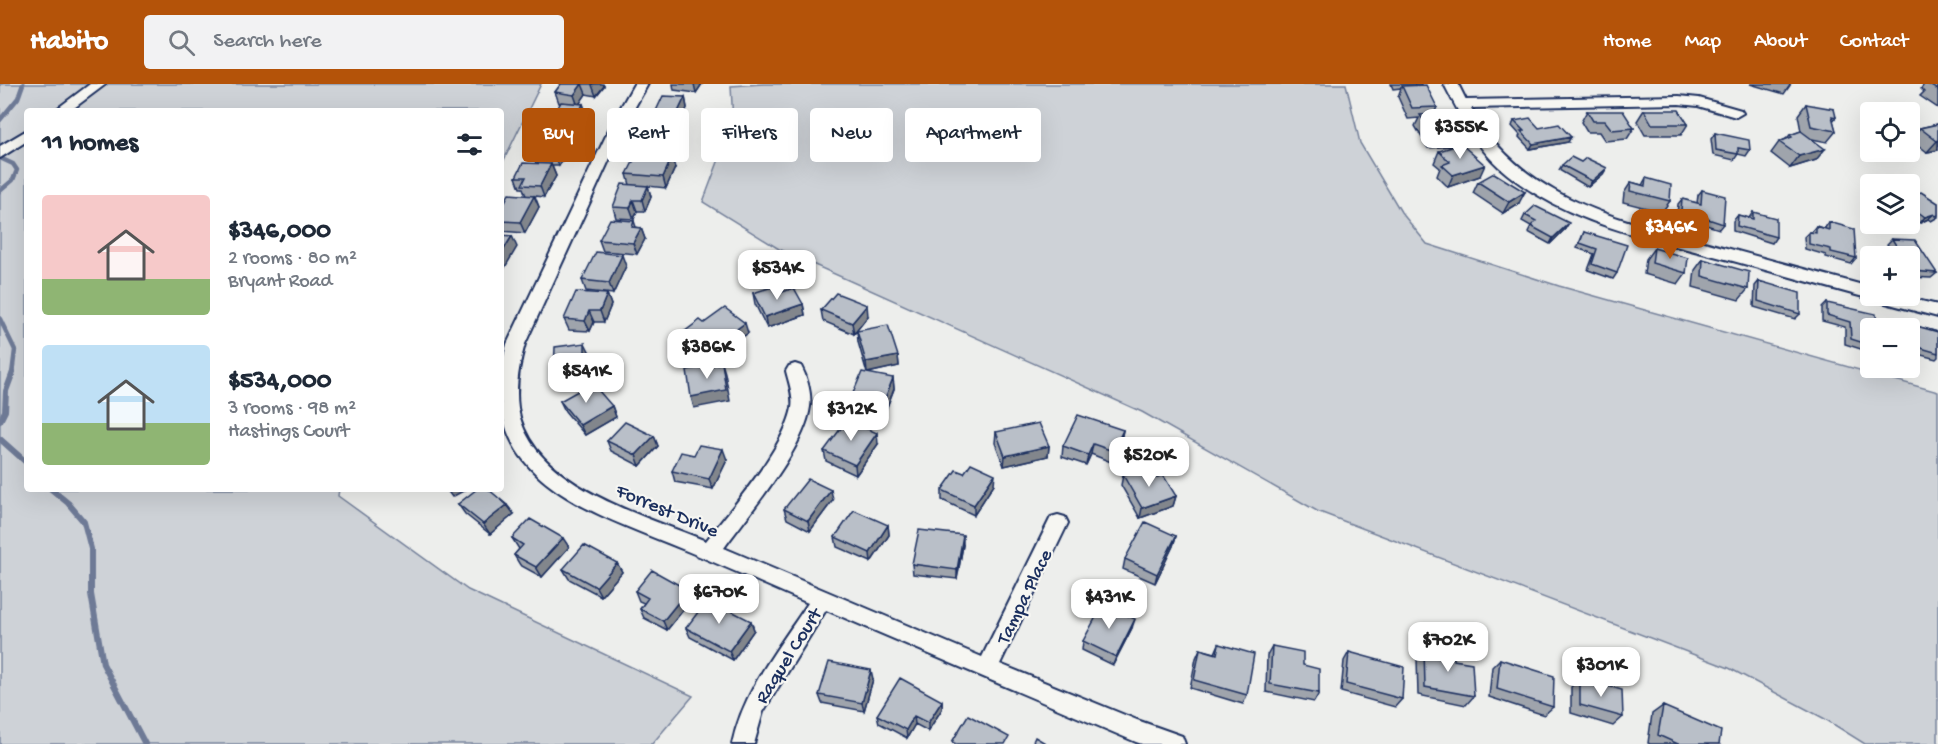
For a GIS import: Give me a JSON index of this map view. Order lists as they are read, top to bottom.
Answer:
{
  "streets": {
    "street": ["Forrest Drive", "Tampa Place", "Raquel Court"]
  },
  "crossings": [
    ["Forrest Drive", "Tampa Place"],
    ["Forrest Drive", "Raquel Court"]
  ],
  "page": {
    "header": "Habito",
    "search": "Search here",
    "nav": [
      "Home",
      "Map",
      "About",
      "Contact"
    ],
    "map_buttons": ["+", "−"],
    "chip": [
      "Buy",
      "Rent",
      "Filters",
      "New",
      "Apartment"
    ],
    "heading": "11 homes",
    "price": [
      "$355K",
      "$346K",
      "$534K",
      "$386K",
      "$541K",
      "$312K",
      "$520K",
      "$670K",
      "$431K",
      "$702K",
      "$301K"
    ],
    "list": [
      {
        "name": "$346,000",
        "note": "2 rooms · 80 m² · Bryant Road"
      },
      {
        "name": "$534,000",
        "note": "3 rooms · 98 m² · Hastings Court"
      }
    ]
  }
}
